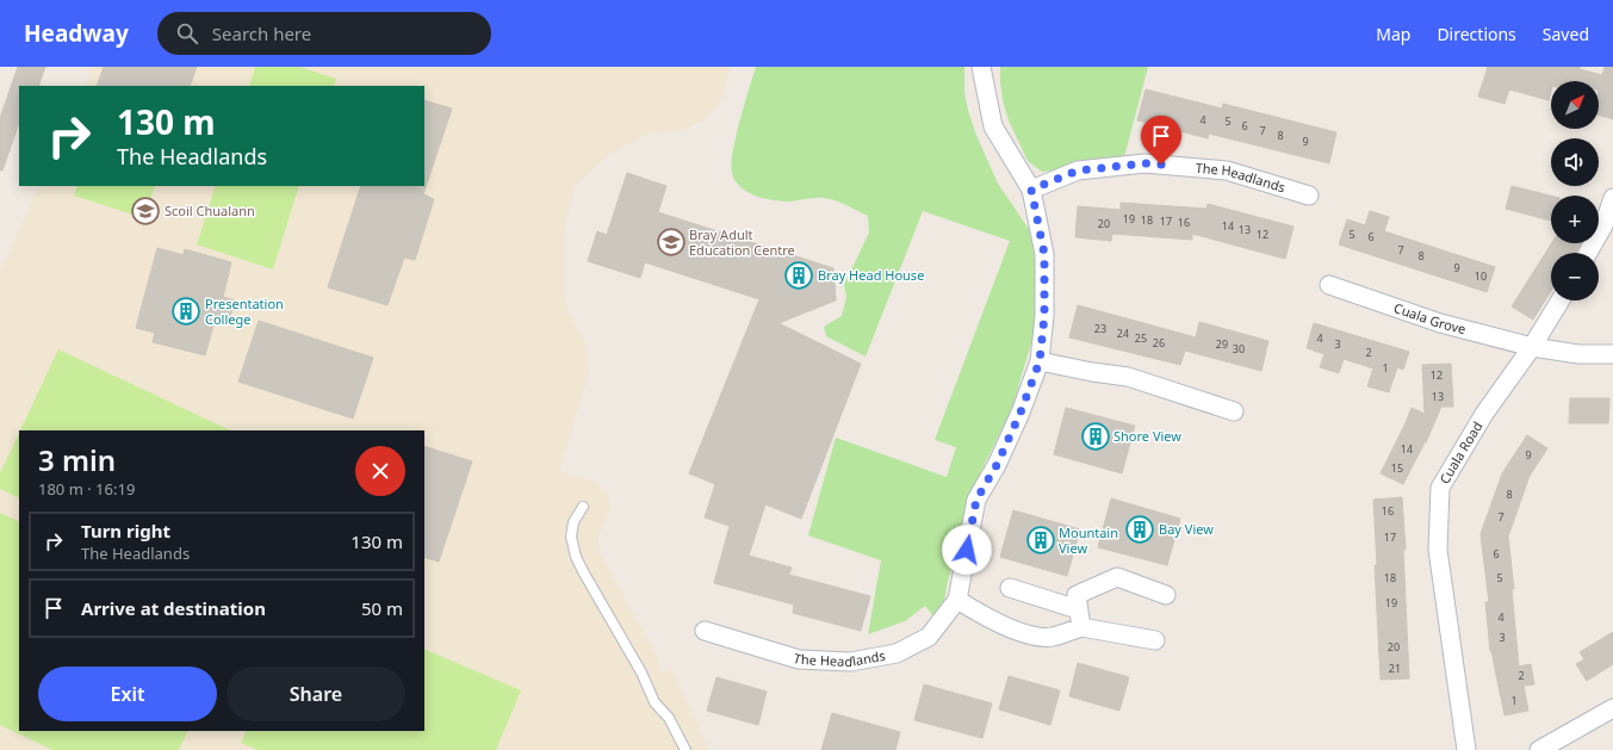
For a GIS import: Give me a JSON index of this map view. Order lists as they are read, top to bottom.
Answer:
{
  "streets": {
    "street": ["The Headlands", "Cuala Grove", "Cuala Road"]
  },
  "crossings": [
    ["Cuala Grove", "Cuala Road"]
  ],
  "places": {
    "school or university": ["Scoil Chualann", "Bray Adult Education Centre"],
    "building": [
      "Bray Head House",
      "Presentation College",
      "Shore View",
      "Bay View",
      "Mountain View"
    ]
  },
  "house_numbers": [
    "4",
    "5",
    "6",
    "7",
    "8",
    "9",
    "19",
    "18",
    "17",
    "16",
    "20",
    "14",
    "13",
    "12",
    "5",
    "6",
    "7",
    "8",
    "9",
    "10",
    "23",
    "24",
    "25",
    "4",
    "26",
    "29",
    "3",
    "30",
    "2",
    "1",
    "12",
    "13",
    "14",
    "9",
    "15",
    "8",
    "16",
    "7",
    "17",
    "6",
    "18",
    "5",
    "19",
    "4",
    "3",
    "20",
    "21",
    "2",
    "1"
  ],
  "north": "top right",
  "page": {
    "header": "Headway",
    "search": "Search here",
    "nav": ["Map", "Directions", "Saved"],
    "map_buttons": ["+", "−"],
    "turn": ["130 m", "The Headlands"],
    "heading": ["3 min", "180 m · 16:19"],
    "list": [
      {
        "name": "Turn right",
        "note": "The Headlands",
        "value": "130 m"
      },
      {
        "name": "Arrive at destination",
        "value": "50 m"
      }
    ],
    "buttons": ["Exit", "Share"]
  }
}
